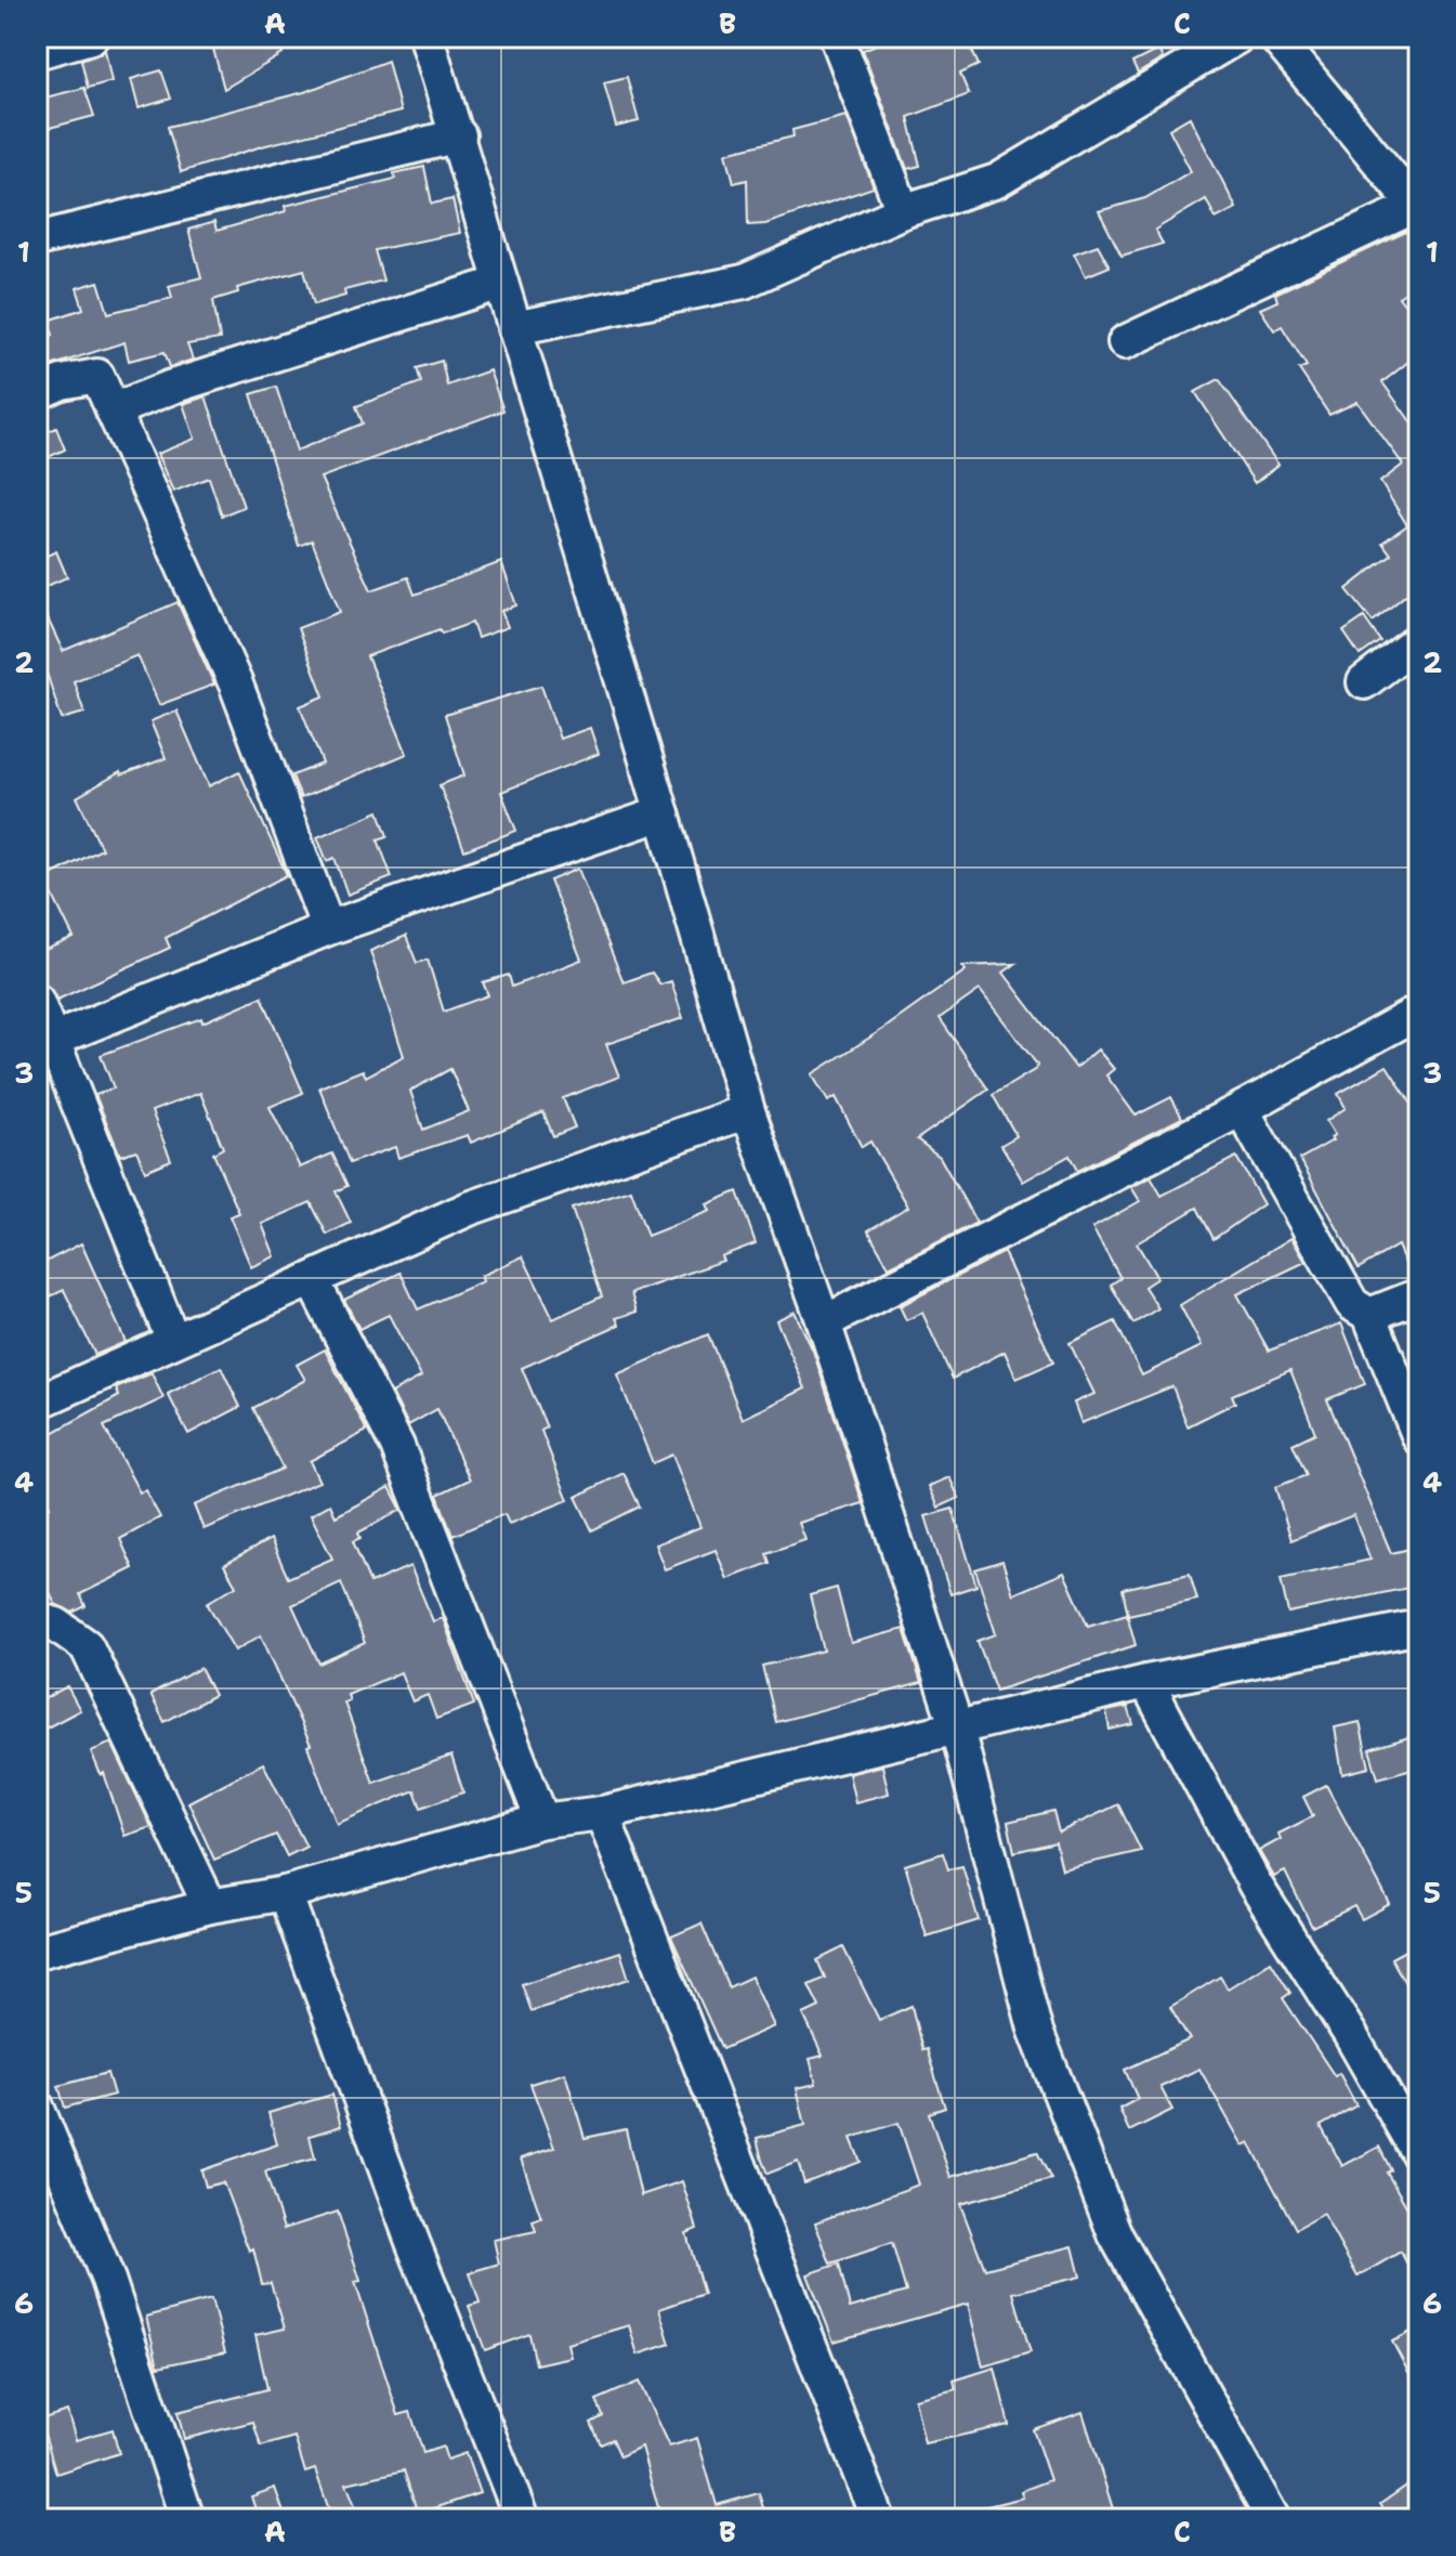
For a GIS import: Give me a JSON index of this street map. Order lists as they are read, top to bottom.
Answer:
{
  "grid": {
    "columns": ["A", "B", "C"],
    "rows": [
      "1",
      "2",
      "3",
      "4",
      "5",
      "6"
    ]
  }
}
